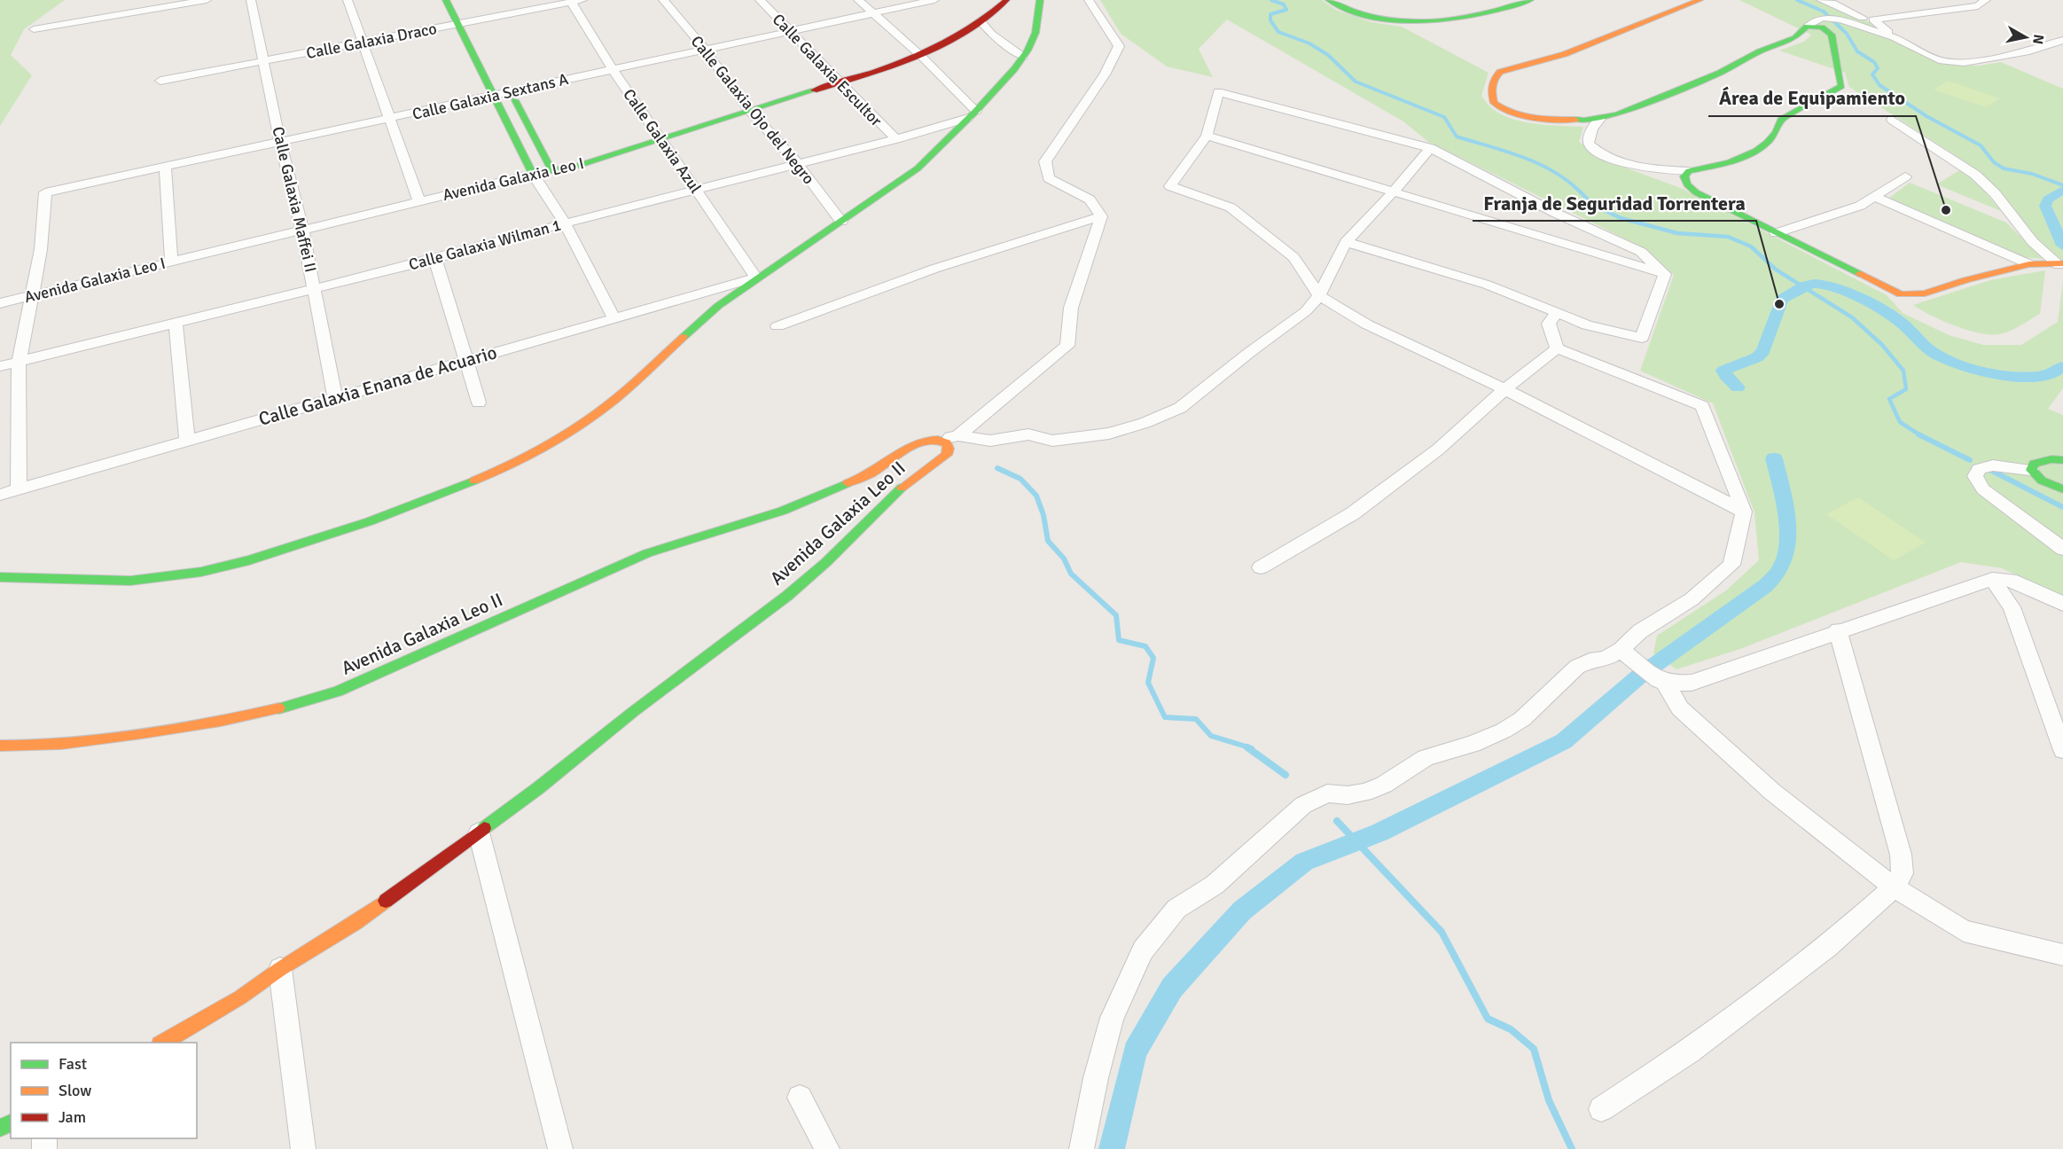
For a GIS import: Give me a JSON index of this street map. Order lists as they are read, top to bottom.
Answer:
{
  "streets": {
    "street": [
      "Calle Galaxia Draco",
      "Calle Galaxia Escultor",
      "Calle Galaxia Sextans A",
      "Calle Galaxia Ojo del Negro",
      "Calle Galaxia Azul",
      "Avenida Galaxia Leo I",
      "Calle Galaxia Maffei II",
      "Calle Galaxia Wilman 1",
      "Calle Galaxia Enana de Acuario",
      "Avenida Galaxia Leo II"
    ]
  },
  "crossings": [
    ["Calle Galaxia Draco", "Calle Galaxia Azul"],
    ["Calle Galaxia Draco", "Calle Galaxia Maffei II"],
    ["Calle Galaxia Escultor", "Calle Galaxia Sextans A"],
    ["Calle Galaxia Escultor", "Avenida Galaxia Leo I"],
    ["Calle Galaxia Escultor", "Calle Galaxia Wilman 1"],
    ["Calle Galaxia Sextans A", "Calle Galaxia Ojo del Negro"],
    ["Calle Galaxia Sextans A", "Calle Galaxia Azul"],
    ["Calle Galaxia Sextans A", "Avenida Galaxia Leo I"],
    ["Calle Galaxia Sextans A", "Calle Galaxia Maffei II"],
    ["Calle Galaxia Ojo del Negro", "Avenida Galaxia Leo I"],
    ["Calle Galaxia Ojo del Negro", "Calle Galaxia Wilman 1"],
    ["Calle Galaxia Azul", "Avenida Galaxia Leo I"],
    ["Calle Galaxia Azul", "Calle Galaxia Wilman 1"],
    ["Calle Galaxia Azul", "Calle Galaxia Enana de Acuario"],
    ["Avenida Galaxia Leo I", "Calle Galaxia Maffei II"],
    ["Calle Galaxia Maffei II", "Calle Galaxia Wilman 1"],
    ["Calle Galaxia Maffei II", "Calle Galaxia Enana de Acuario"]
  ],
  "places": ["Área de Equipamiento", "Franja de Seguridad Torrentera"],
  "legend": ["Fast", "Slow", "Jam"],
  "north": "right"
}
